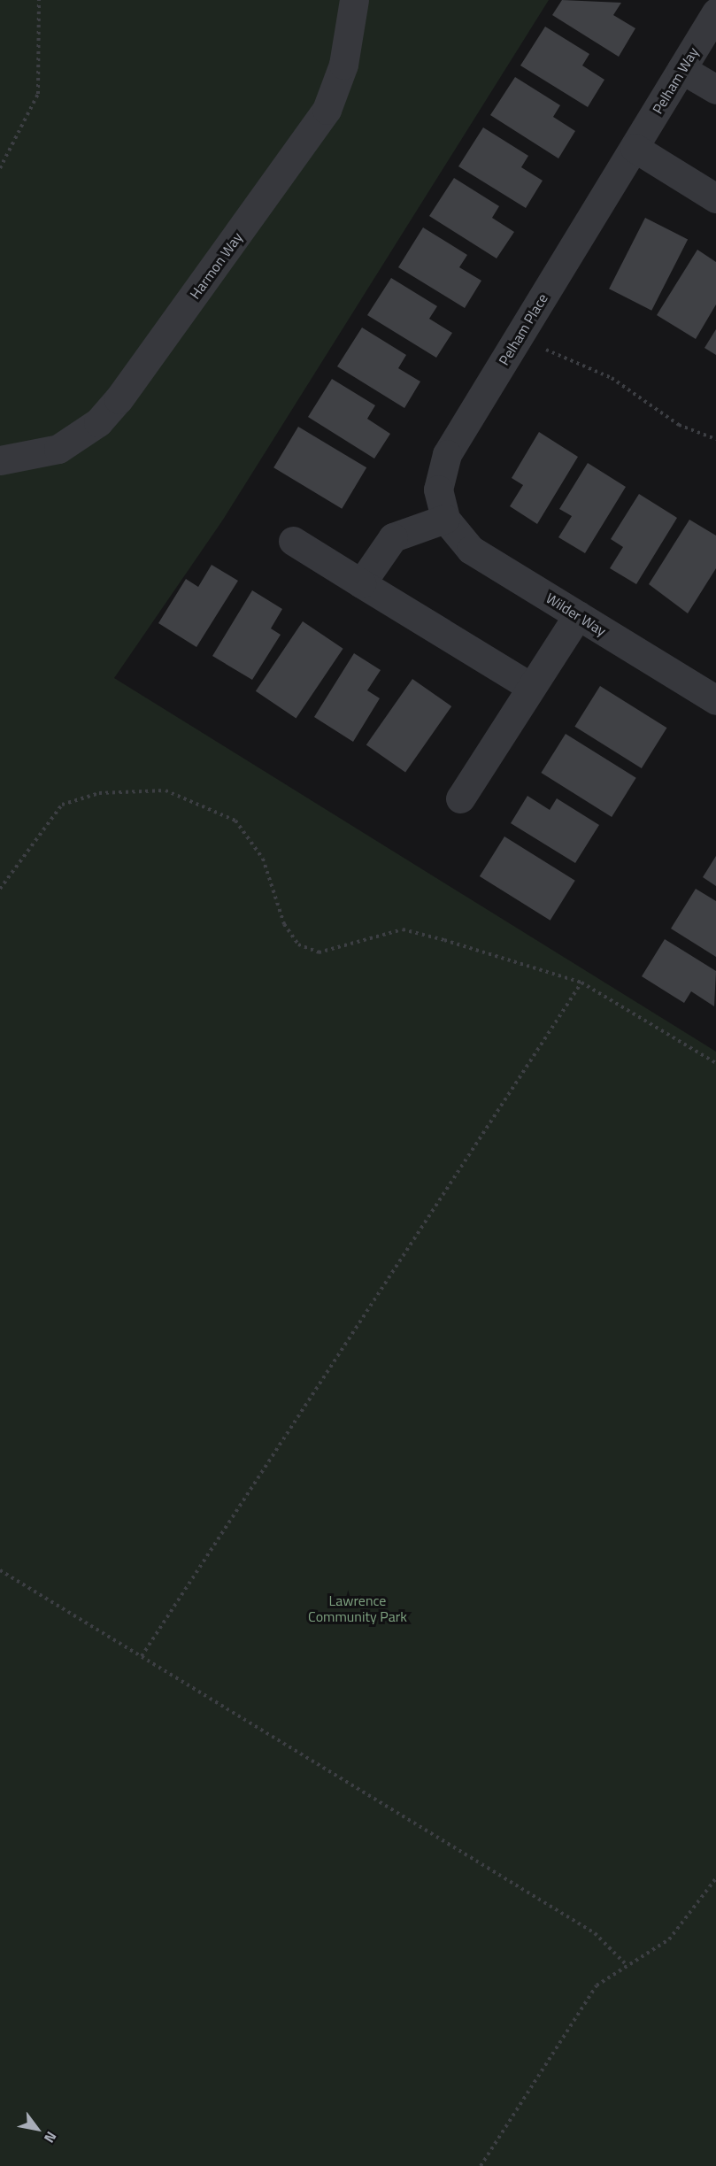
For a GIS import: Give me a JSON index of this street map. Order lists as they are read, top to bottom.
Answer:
{
  "streets": {
    "street": [
      "Pelham Way",
      "Harmon Way",
      "Pelham Place",
      "Wilder Way"
    ]
  },
  "crossings": [
    ["Pelham Way", "Pelham Place"],
    ["Pelham Place", "Wilder Way"]
  ],
  "parks": ["Lawrence Community Park"],
  "north": "bottom right"
}
